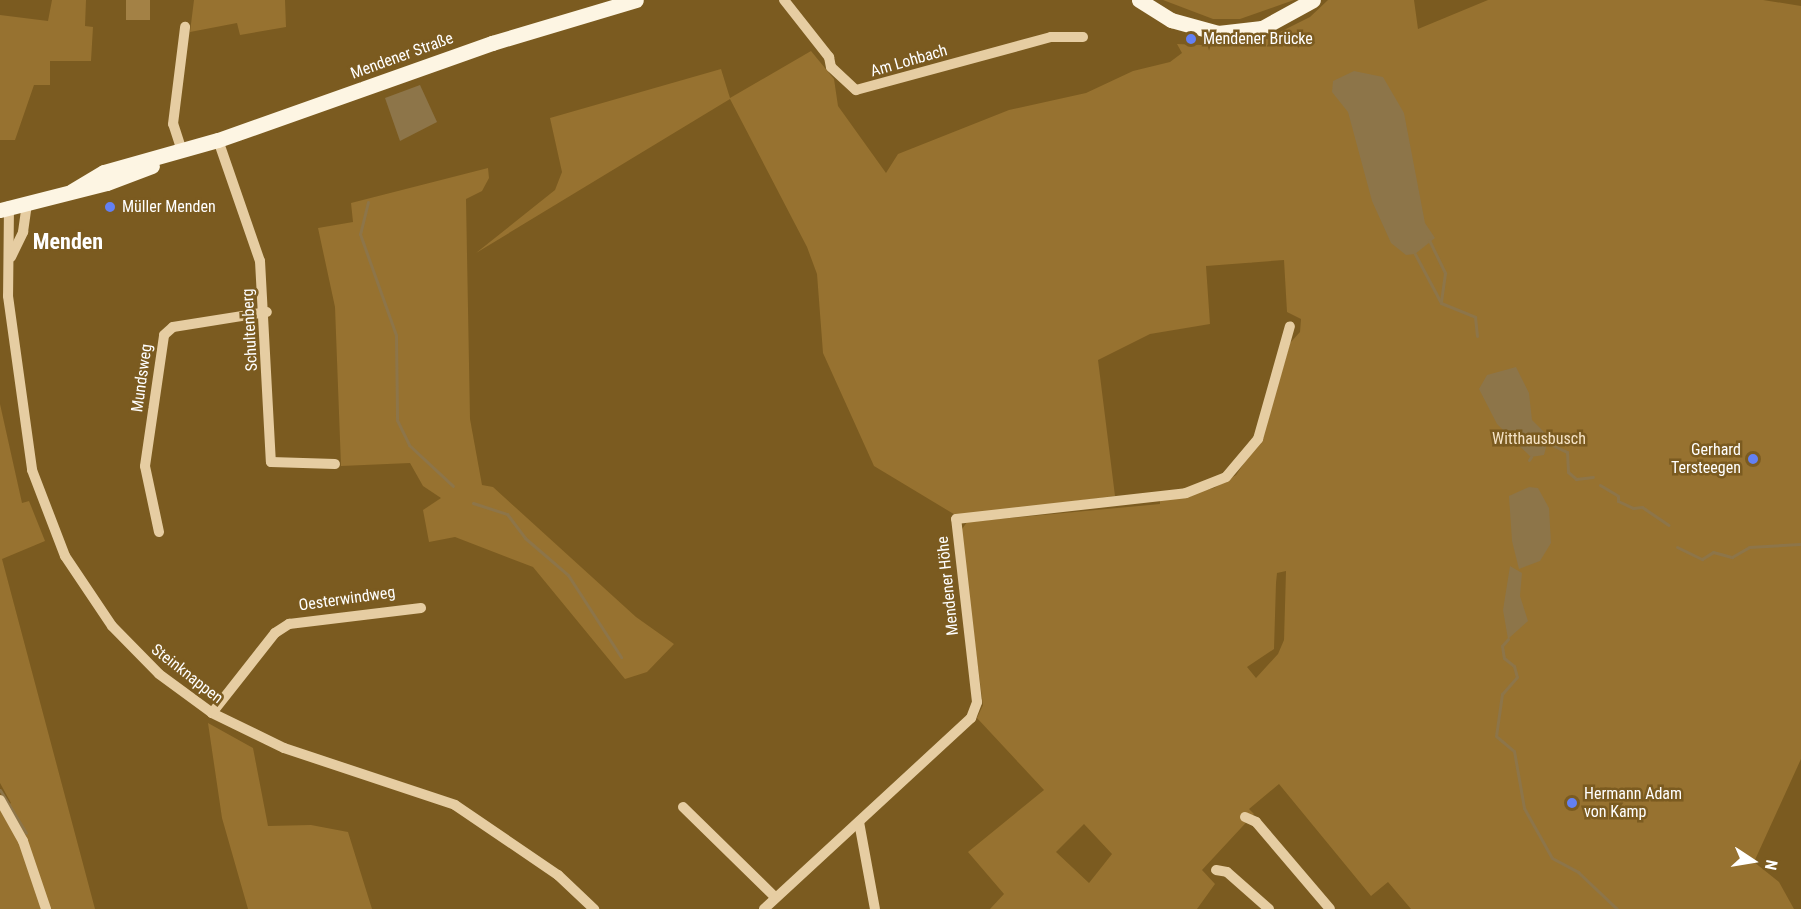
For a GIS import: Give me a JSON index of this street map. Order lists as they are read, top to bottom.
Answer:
{
  "streets": {
    "main road": ["Mendener Straße"],
    "street": [
      "Am Lohbach",
      "Schultenberg",
      "Mundsweg",
      "Mendener Höhe",
      "Oesterwindweg",
      "Steinknappen"
    ]
  },
  "crossings": [
    ["Mendener Straße", "Schultenberg"],
    ["Mendener Straße", "Steinknappen"],
    ["Schultenberg", "Mundsweg"],
    ["Oesterwindweg", "Steinknappen"]
  ],
  "districts": ["Menden"],
  "parks": ["Witthausbusch"],
  "places": [
    "Mendener Brücke",
    "Müller Menden",
    "Gerhard Tersteegen",
    "Hermann Adam von Kamp"
  ],
  "north": "right"
}
